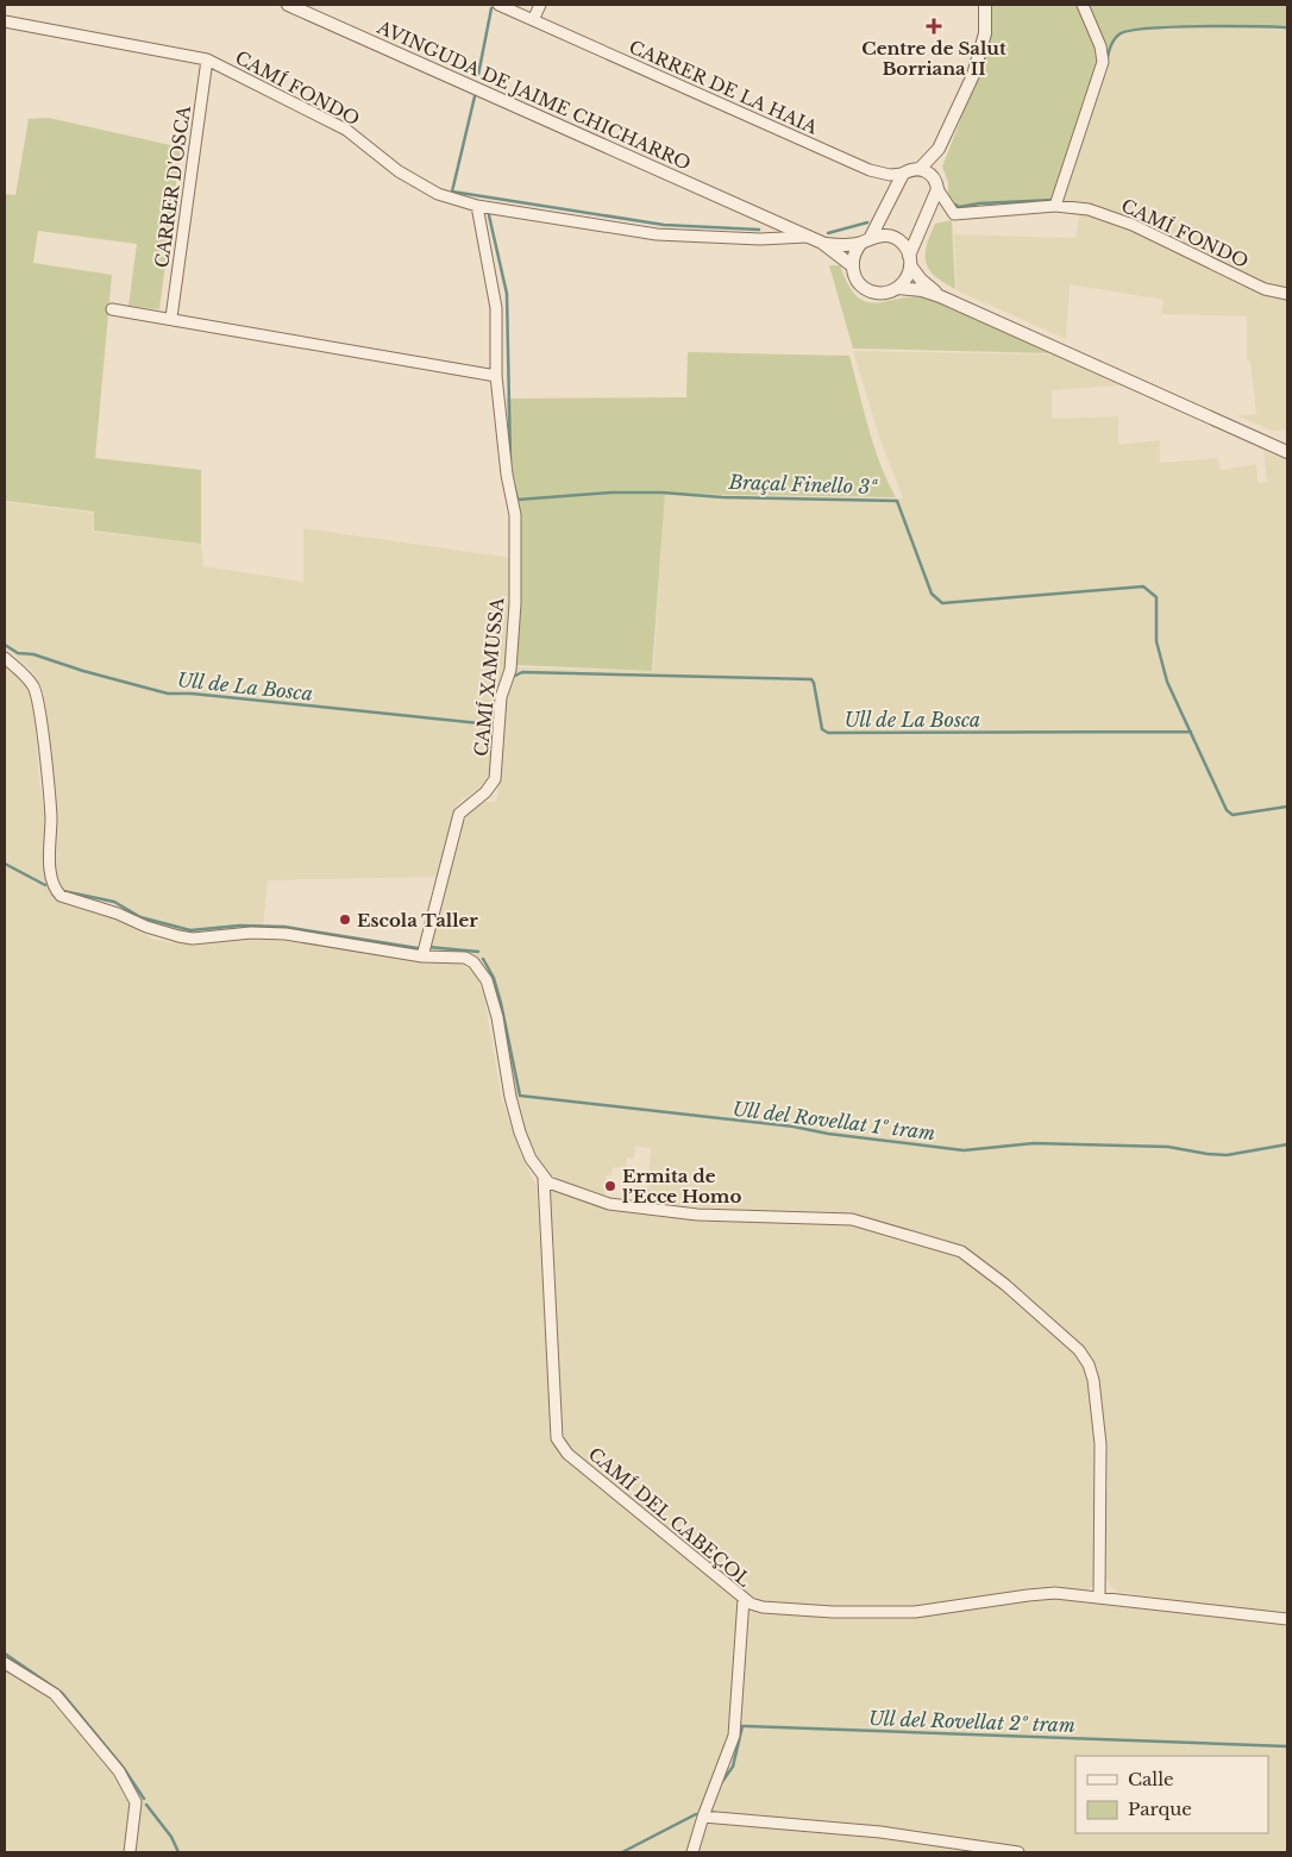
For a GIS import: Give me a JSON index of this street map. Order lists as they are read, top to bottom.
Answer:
{
  "streets": {
    "street": [
      "CARRER DE LA HAIA",
      "CAMÍ FONDO",
      "AVINGUDA DE JAIME CHICHARRO",
      "CARRER D'OSCA",
      "CAMÍ XAMUSSA",
      "CAMÍ DEL CABEÇOL"
    ]
  },
  "crossings": [
    ["CAMÍ FONDO", "AVINGUDA DE JAIME CHICHARRO"],
    ["CAMÍ FONDO", "CARRER D'OSCA"],
    ["CAMÍ FONDO", "CAMÍ XAMUSSA"]
  ],
  "water": [
    "Braçal Finello 3ª",
    "Ull de La Bosca",
    "Ull del Rovellat 1º tram",
    "Ull del Rovellat 2º tram"
  ],
  "places": {
    "health": ["Centre de Salut Borriana II"],
    "other": ["Escola Taller", "Ermita de l’Ecce Homo"]
  },
  "legend": ["Calle", "Parque"]
}
